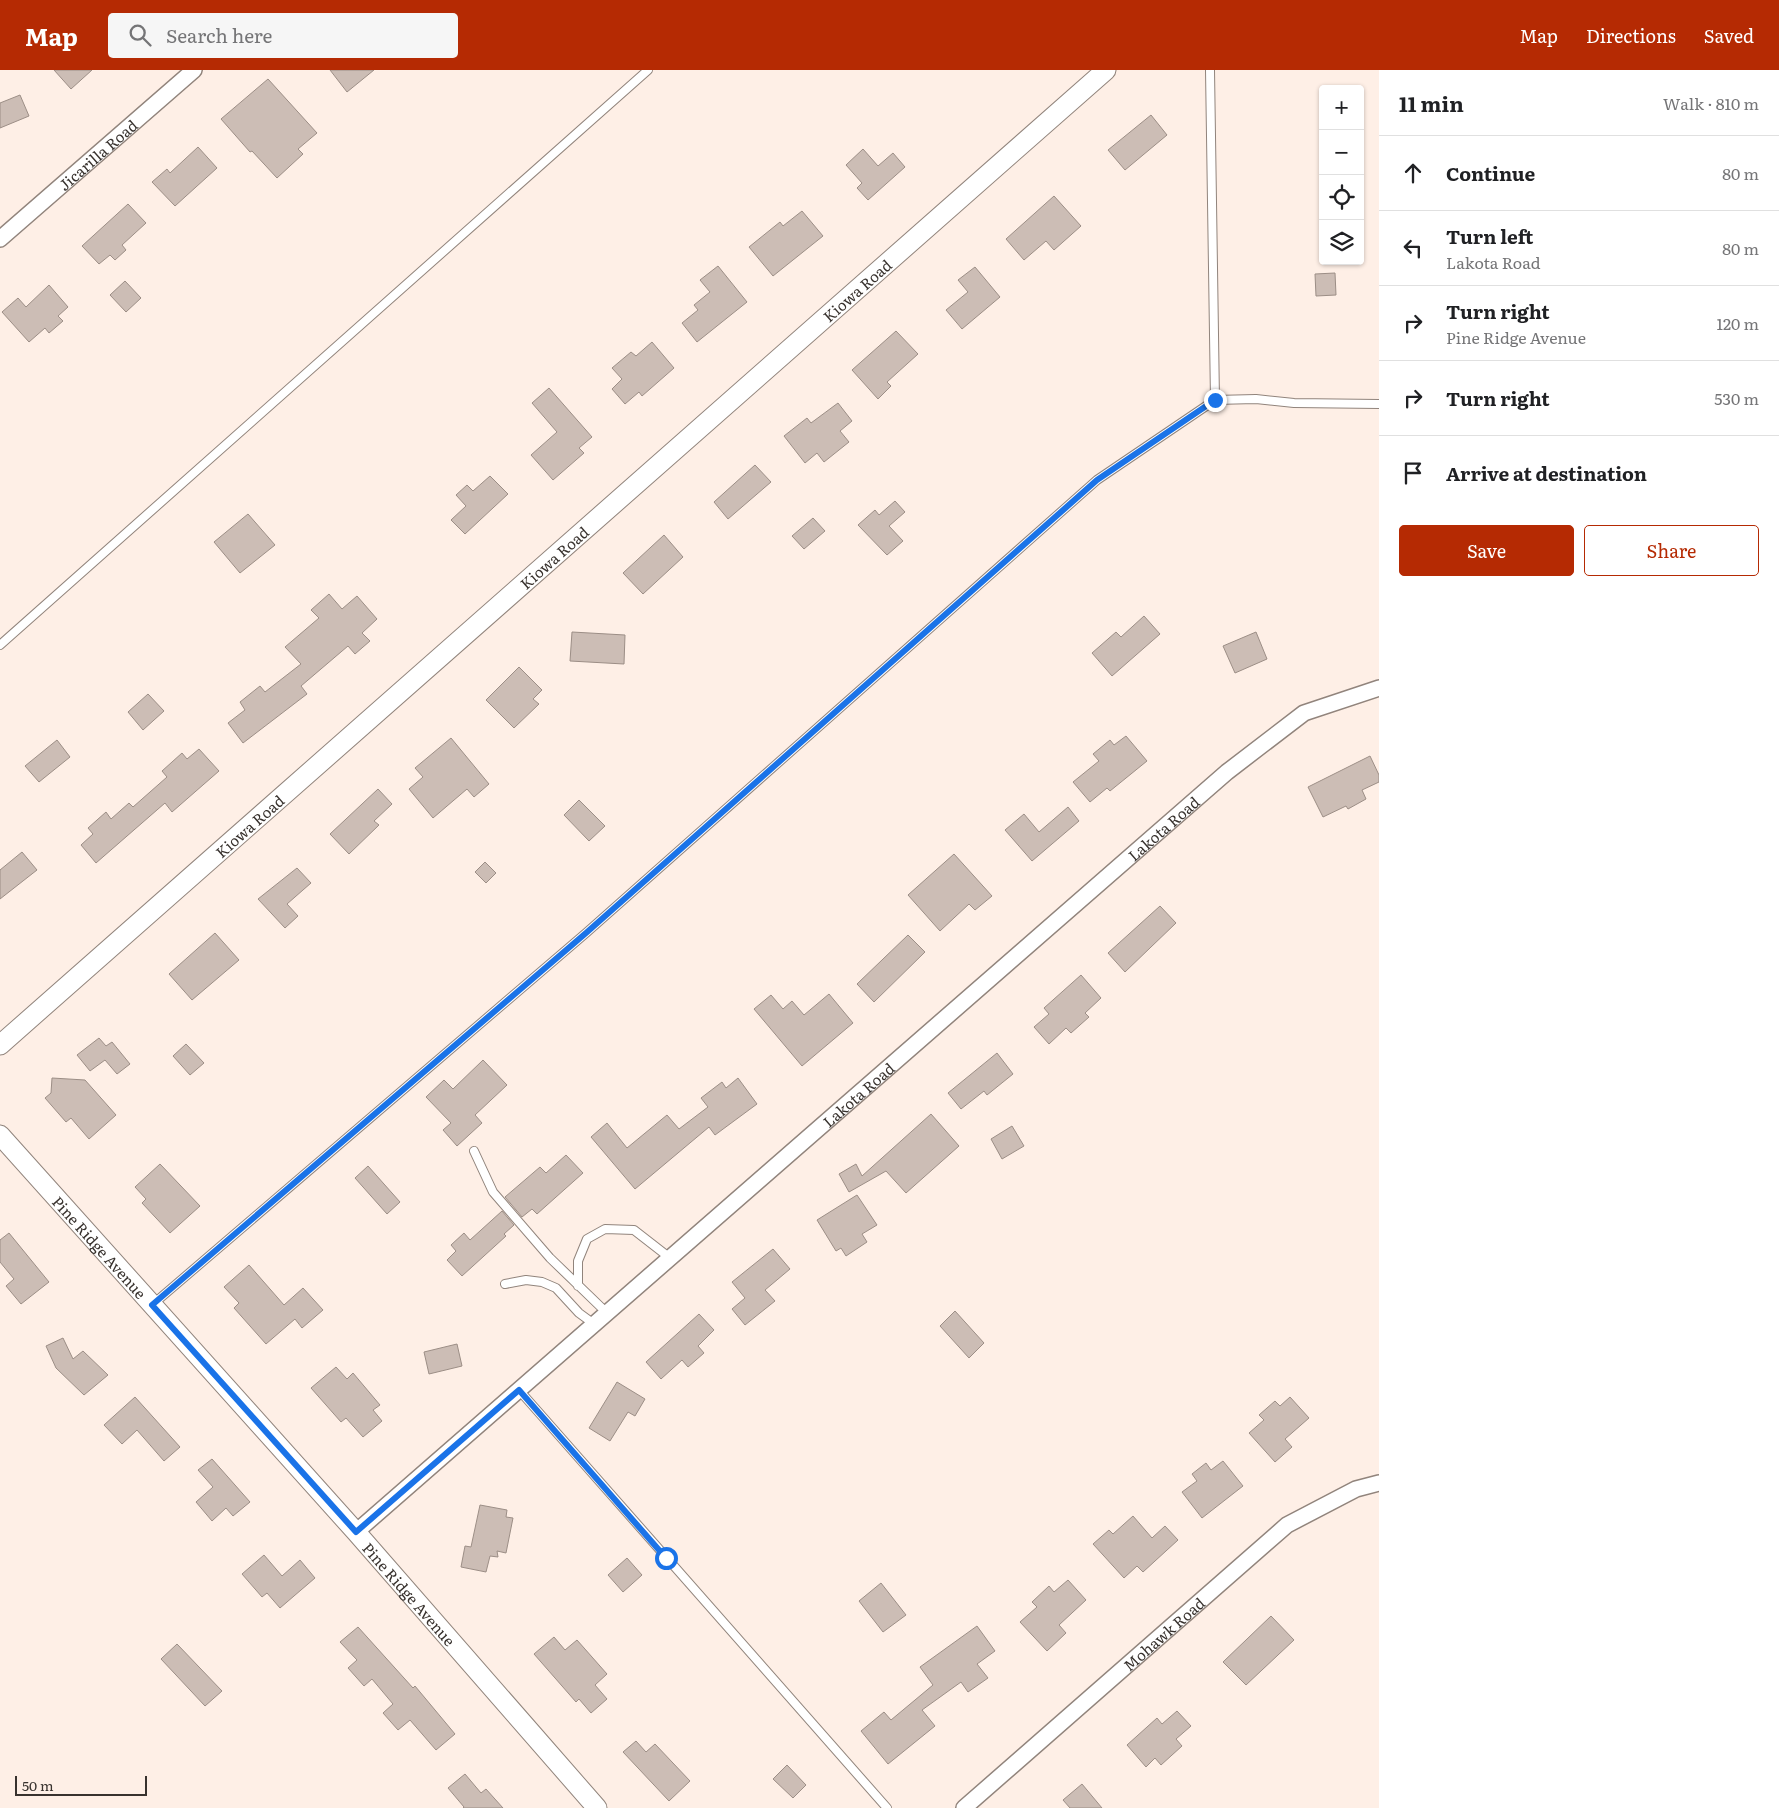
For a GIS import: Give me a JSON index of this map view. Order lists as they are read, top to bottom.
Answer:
{
  "streets": {
    "street": [
      "Jicarilla Road",
      "Kiowa Road",
      "Lakota Road",
      "Pine Ridge Avenue",
      "Mohawk Road"
    ]
  },
  "crossings": [
    ["Lakota Road", "Pine Ridge Avenue"]
  ],
  "scale_bar": "50 m",
  "page": {
    "header": "Map",
    "search": "Search here",
    "nav": ["Map", "Directions", "Saved"],
    "heading": ["11 min", "Walk · 810 m"],
    "map_buttons": ["+", "−"],
    "list": [
      ["Continue", "80 m"],
      ["Turn left", "Lakota Road", "80 m"],
      ["Turn right", "Pine Ridge Avenue", "120 m"],
      ["Turn right", "530 m"],
      "Arrive at destination"
    ],
    "buttons": ["Save", "Share"],
    "scale": "50 m"
  }
}
